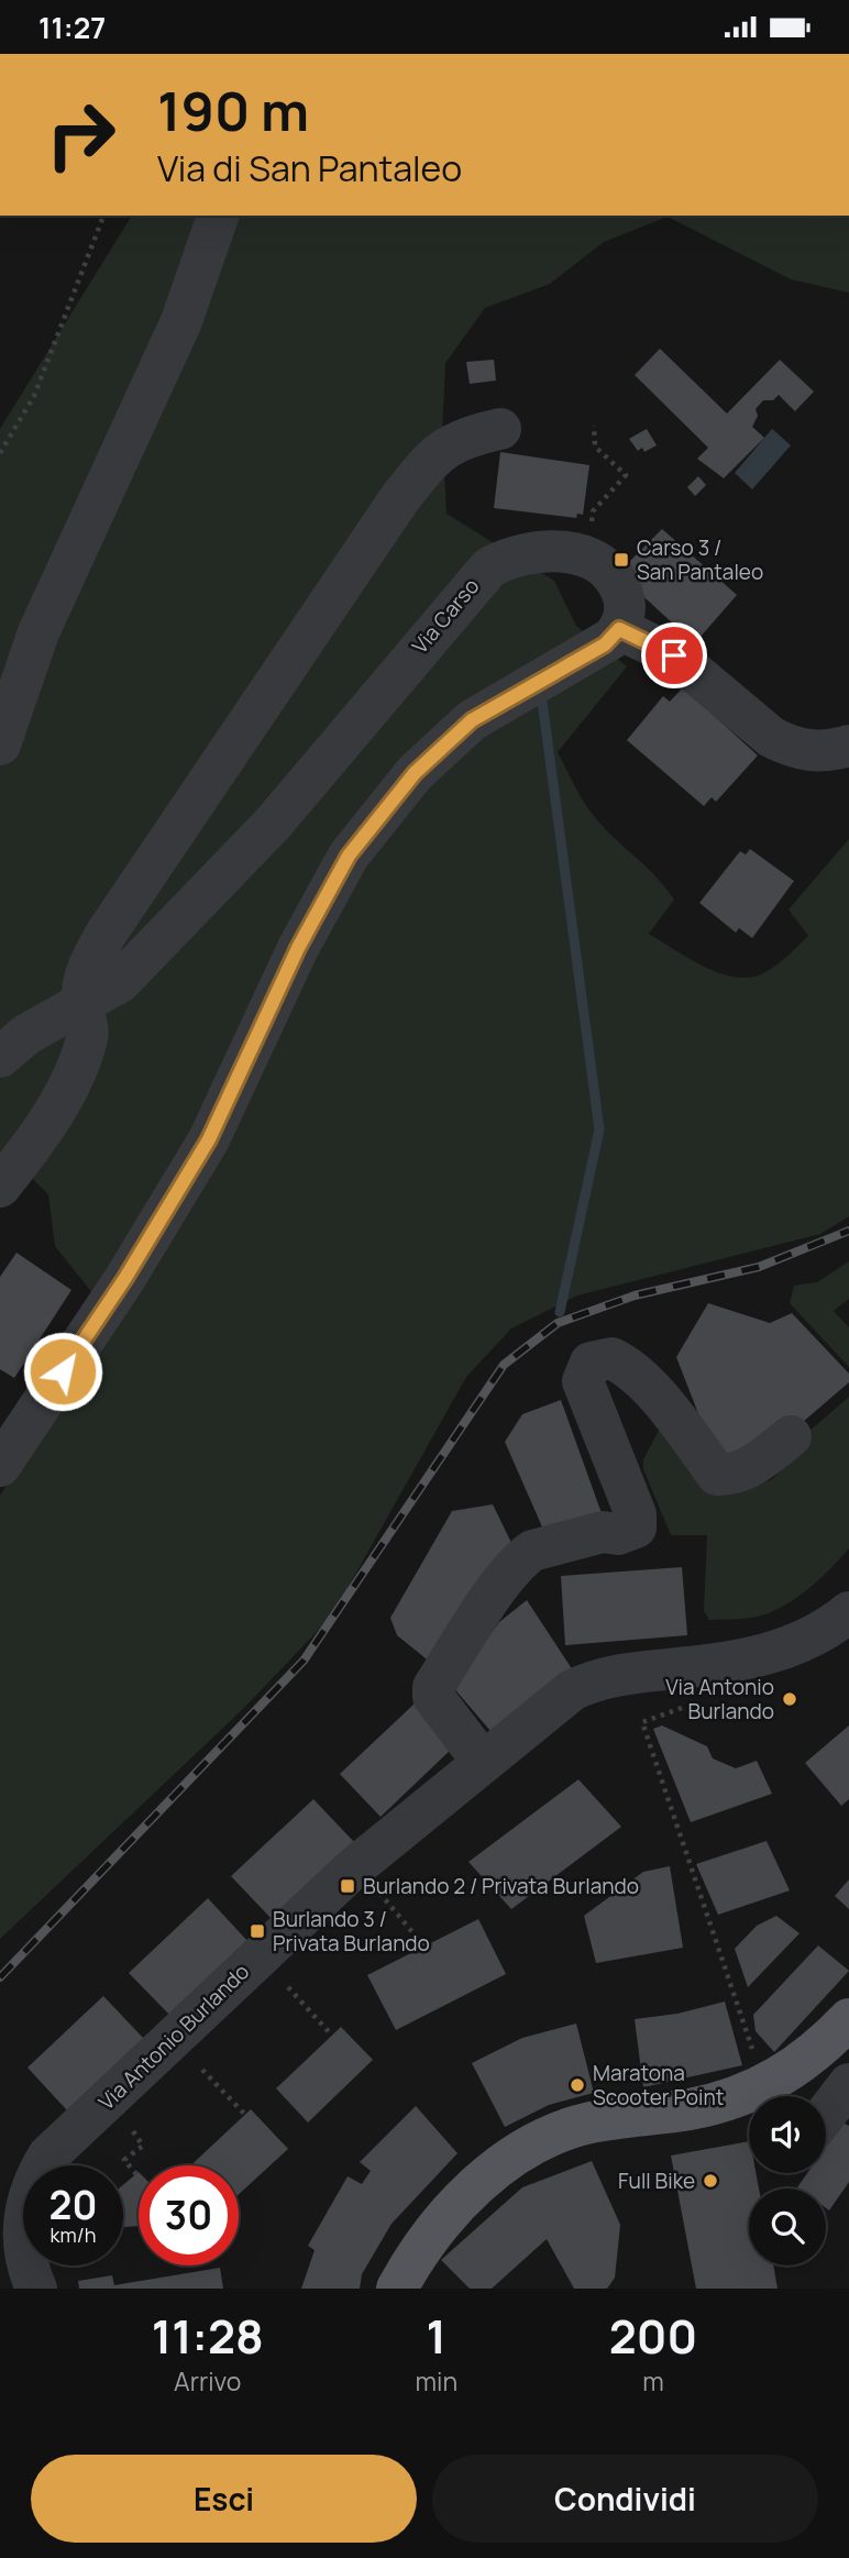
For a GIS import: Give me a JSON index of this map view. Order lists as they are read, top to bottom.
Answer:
{
  "streets": {
    "street": ["Via Carso", "Via Antonio Burlando"]
  },
  "places": {
    "transit": ["Carso 3 / San Pantaleo", "Burlando 2 / Privata Burlando", "Burlando 3 / Privata Burlando"],
    "other": ["Via Antonio Burlando", "Maratona Scooter Point", "Full Bike"]
  },
  "page": {
    "status": "11:27",
    "turn": ["190 m", "Via di San Pantaleo"],
    "speed": "20 km/h",
    "limit": "30",
    "eta": [
      "11:28",
      "Arrivo",
      "1",
      "min",
      "200",
      "m"
    ],
    "buttons": ["Esci", "Condividi"]
  }
}
